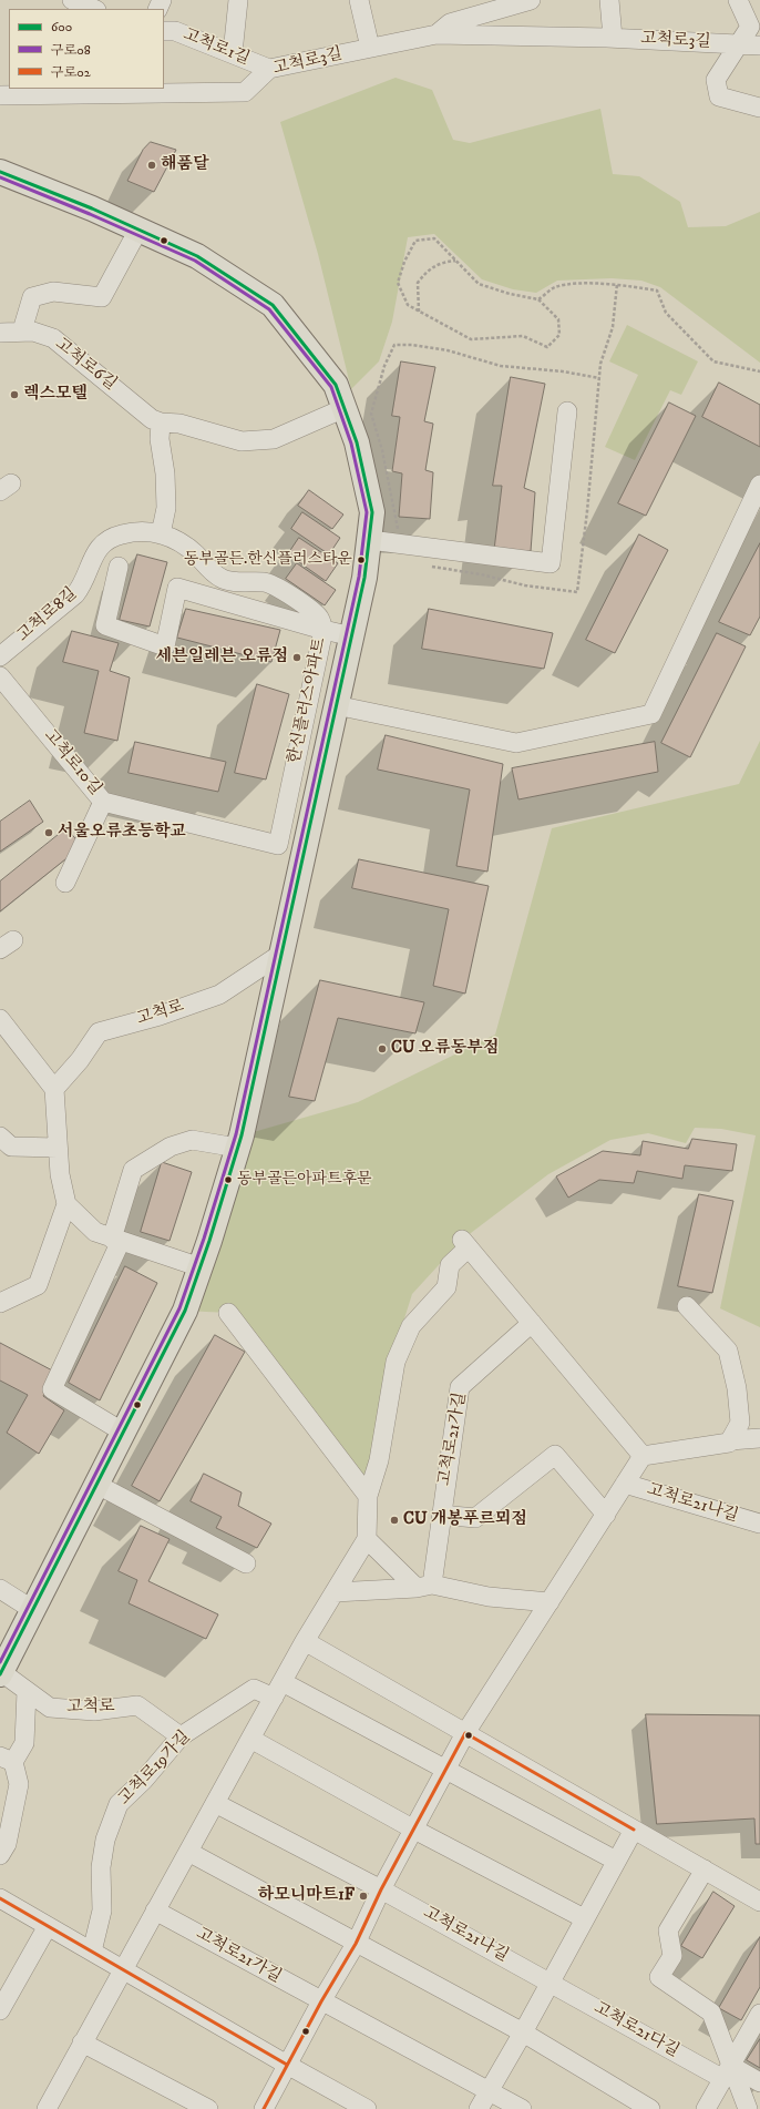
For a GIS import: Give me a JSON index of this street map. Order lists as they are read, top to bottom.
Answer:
{
  "streets": {
    "main road": ["고척로"],
    "street": [
      "고척로3길",
      "고척로1길",
      "고척로6길",
      "고척로8길",
      "한신플러스아파트",
      "고척로10길",
      "고척로21가길",
      "고척로21나길",
      "고척로19가길",
      "고척로21다길"
    ]
  },
  "crossings": [
    ["고척로3길", "고척로1길"],
    ["고척로6길", "고척로"],
    ["고척로8길", "한신플러스아파트"],
    ["한신플러스아파트", "고척로10길"],
    ["고척로", "고척로19가길"],
    ["고척로21가길", "고척로21나길"],
    ["고척로21나길", "고척로21다길"]
  ],
  "places": [
    "해품달",
    "렉스모텔",
    "동부골든.한신플러스타운",
    "세븐일레븐 오류점",
    "서울오류초등학교",
    "CU 오류동부점",
    "동부골든아파트후문",
    "CU 개봉푸르뫼점",
    "하모니마트1F"
  ],
  "lines": ["transit line 600", "transit line 구로08", "transit line 구로02"],
  "legend": ["600", "구로08", "구로02"]
}
